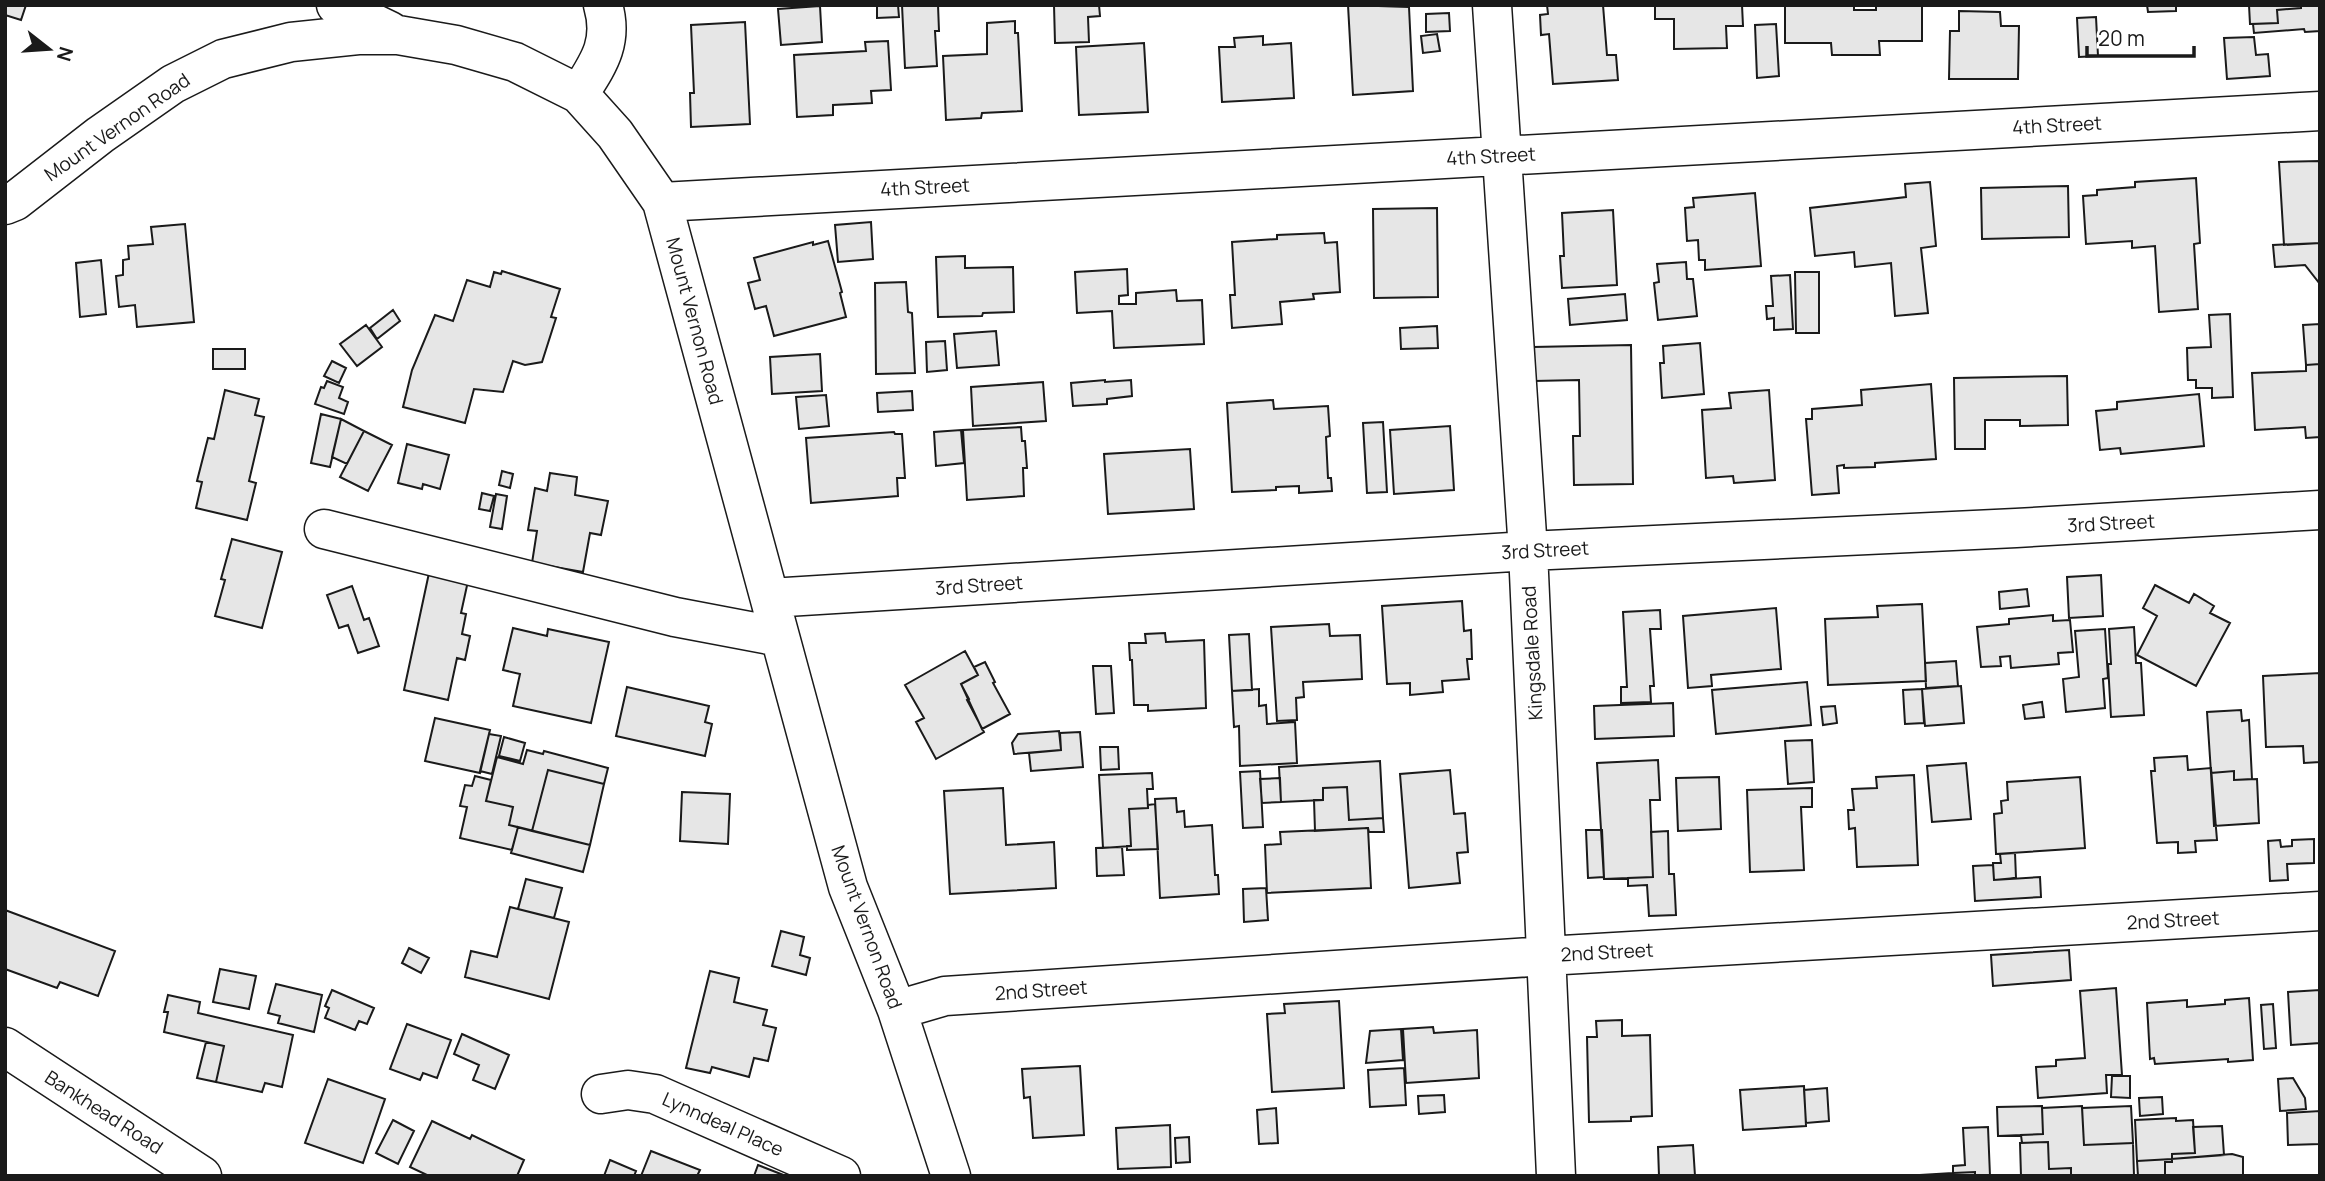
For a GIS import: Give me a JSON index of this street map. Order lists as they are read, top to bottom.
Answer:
{
  "streets": {
    "street": [
      "4th Street",
      "Mount Vernon Road",
      "3rd Street",
      "Kingsdale Road",
      "2nd Street",
      "Bankhead Road",
      "Lynndeal Place"
    ]
  },
  "crossings": [
    ["4th Street", "Mount Vernon Road"],
    ["4th Street", "Kingsdale Road"],
    ["Mount Vernon Road", "3rd Street"],
    ["Mount Vernon Road", "2nd Street"],
    ["3rd Street", "Kingsdale Road"],
    ["Kingsdale Road", "2nd Street"]
  ],
  "scale_bar": "20 m",
  "north": "right"
}
